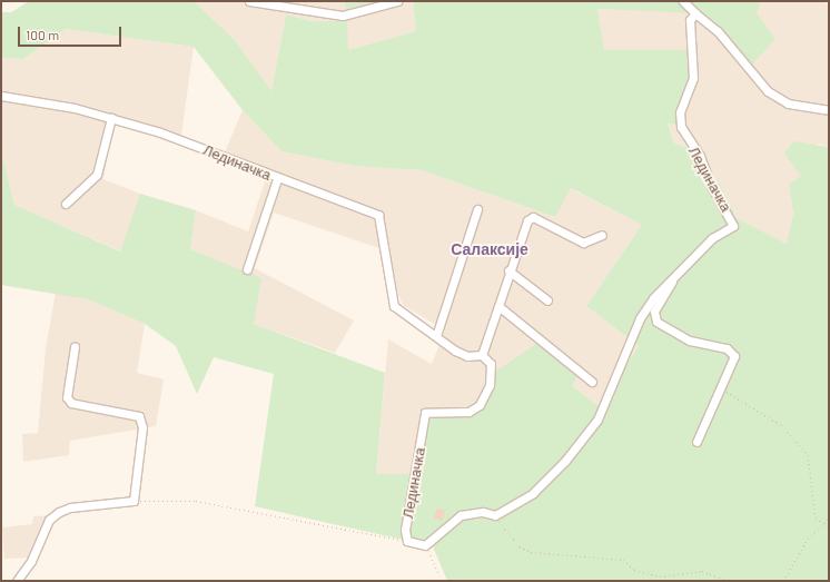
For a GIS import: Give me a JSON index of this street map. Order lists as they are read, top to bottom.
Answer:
{
  "streets": {
    "street": ["Лединачка"]
  },
  "districts": ["Салаксије"],
  "scale_bar": "100 m"
}
